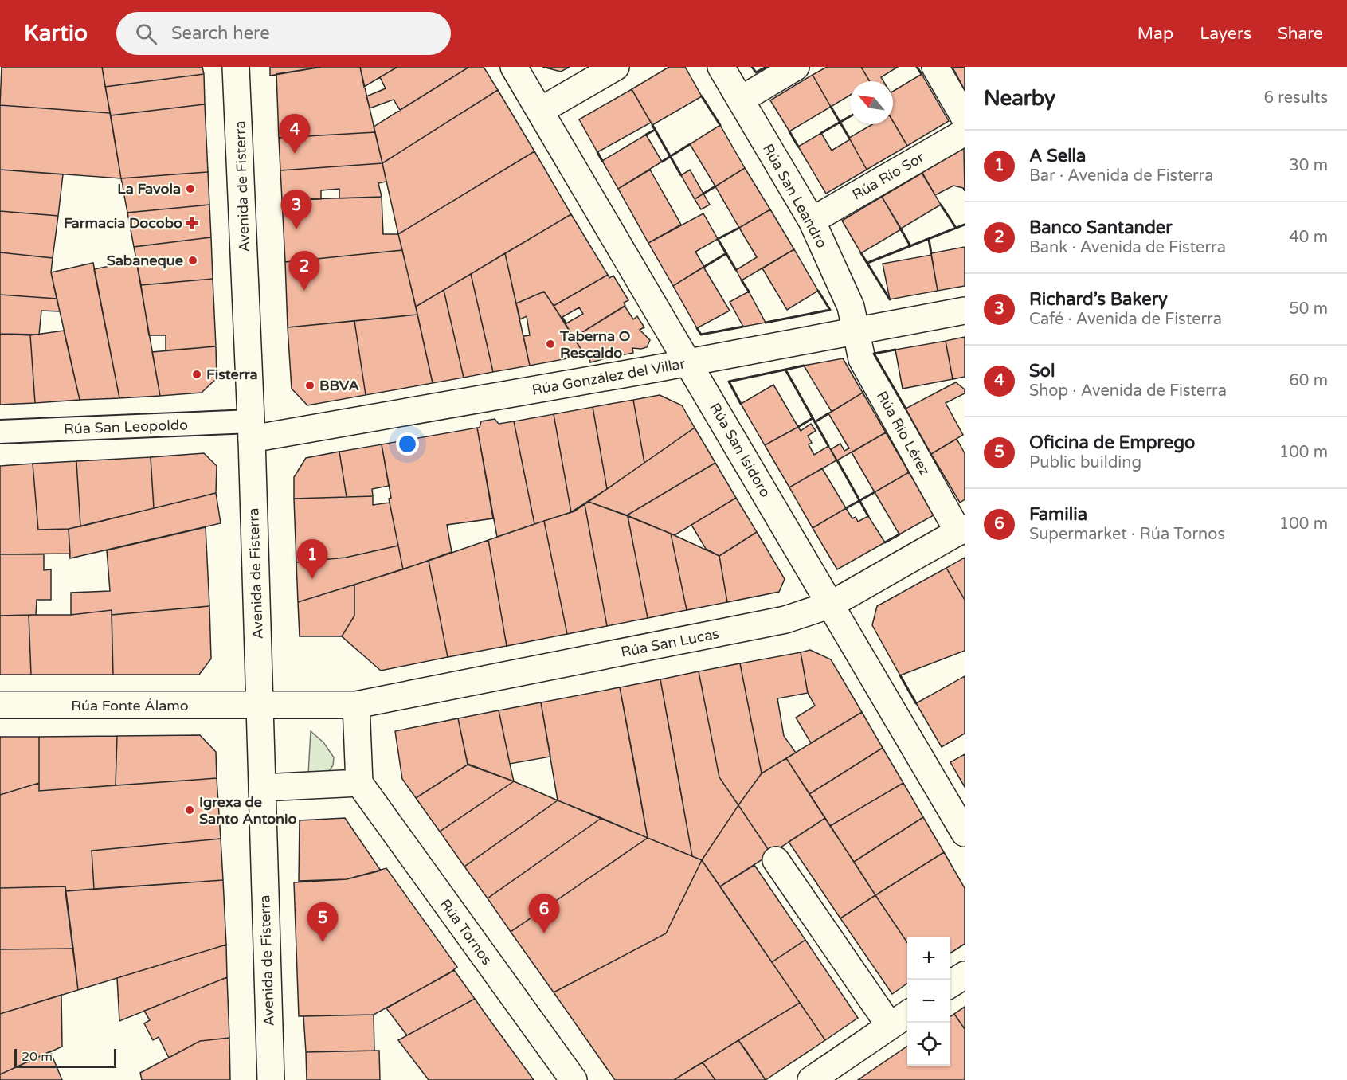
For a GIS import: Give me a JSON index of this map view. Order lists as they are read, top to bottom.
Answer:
{
  "streets": {
    "street": [
      "Rúa Río Sor",
      "Avenida de Fisterra",
      "Rúa San Leandro",
      "Rúa González del Villar",
      "Rúa San Leopoldo",
      "Rúa Río Lérez",
      "Rúa San Isidoro",
      "Rúa San Lucas",
      "Rúa Fonte Álamo",
      "Rúa Tornos"
    ]
  },
  "crossings": [
    ["Rúa Río Sor", "Rúa San Leandro"],
    ["Avenida de Fisterra", "Rúa González del Villar"],
    ["Avenida de Fisterra", "Rúa San Leopoldo"],
    ["Avenida de Fisterra", "Rúa San Lucas"],
    ["Avenida de Fisterra", "Rúa Fonte Álamo"],
    ["Rúa San Leandro", "Rúa González del Villar"],
    ["Rúa San Leandro", "Rúa Río Lérez"],
    ["Rúa González del Villar", "Rúa San Leopoldo"],
    ["Rúa González del Villar", "Rúa Río Lérez"],
    ["Rúa González del Villar", "Rúa San Isidoro"],
    ["Rúa Río Lérez", "Rúa San Lucas"],
    ["Rúa San Isidoro", "Rúa San Lucas"],
    ["Rúa San Lucas", "Rúa Fonte Álamo"]
  ],
  "places": {
    "other": [
      "La Favola",
      "Sabaneque",
      "Taberna O Rescaldo",
      "Fisterra",
      "BBVA",
      "Igrexa de Santo Antonio"
    ],
    "health": ["Farmacia Docobo"]
  },
  "scale_bar": "20 m",
  "north": "top left",
  "page": {
    "header": "Kartio",
    "search": "Search here",
    "nav": ["Map", "Layers", "Share"],
    "heading": ["Nearby", "6 results"],
    "pins": [
      "4",
      "3",
      "2",
      "1",
      "6",
      "5"
    ],
    "list": [
      {
        "mark": "1",
        "name": "A Sella",
        "note": "Bar · Avenida de Fisterra",
        "value": "30 m"
      },
      {
        "mark": "2",
        "name": "Banco Santander",
        "note": "Bank · Avenida de Fisterra",
        "value": "40 m"
      },
      {
        "mark": "3",
        "name": "Richard’s Bakery",
        "note": "Café · Avenida de Fisterra",
        "value": "50 m"
      },
      {
        "mark": "4",
        "name": "Sol",
        "note": "Shop · Avenida de Fisterra",
        "value": "60 m"
      },
      {
        "mark": "5",
        "name": "Oficina de Emprego",
        "note": "Public building",
        "value": "100 m"
      },
      {
        "mark": "6",
        "name": "Familia",
        "note": "Supermarket · Rúa Tornos",
        "value": "100 m"
      }
    ],
    "map_buttons": ["+", "−"],
    "scale": "20 m"
  }
}
